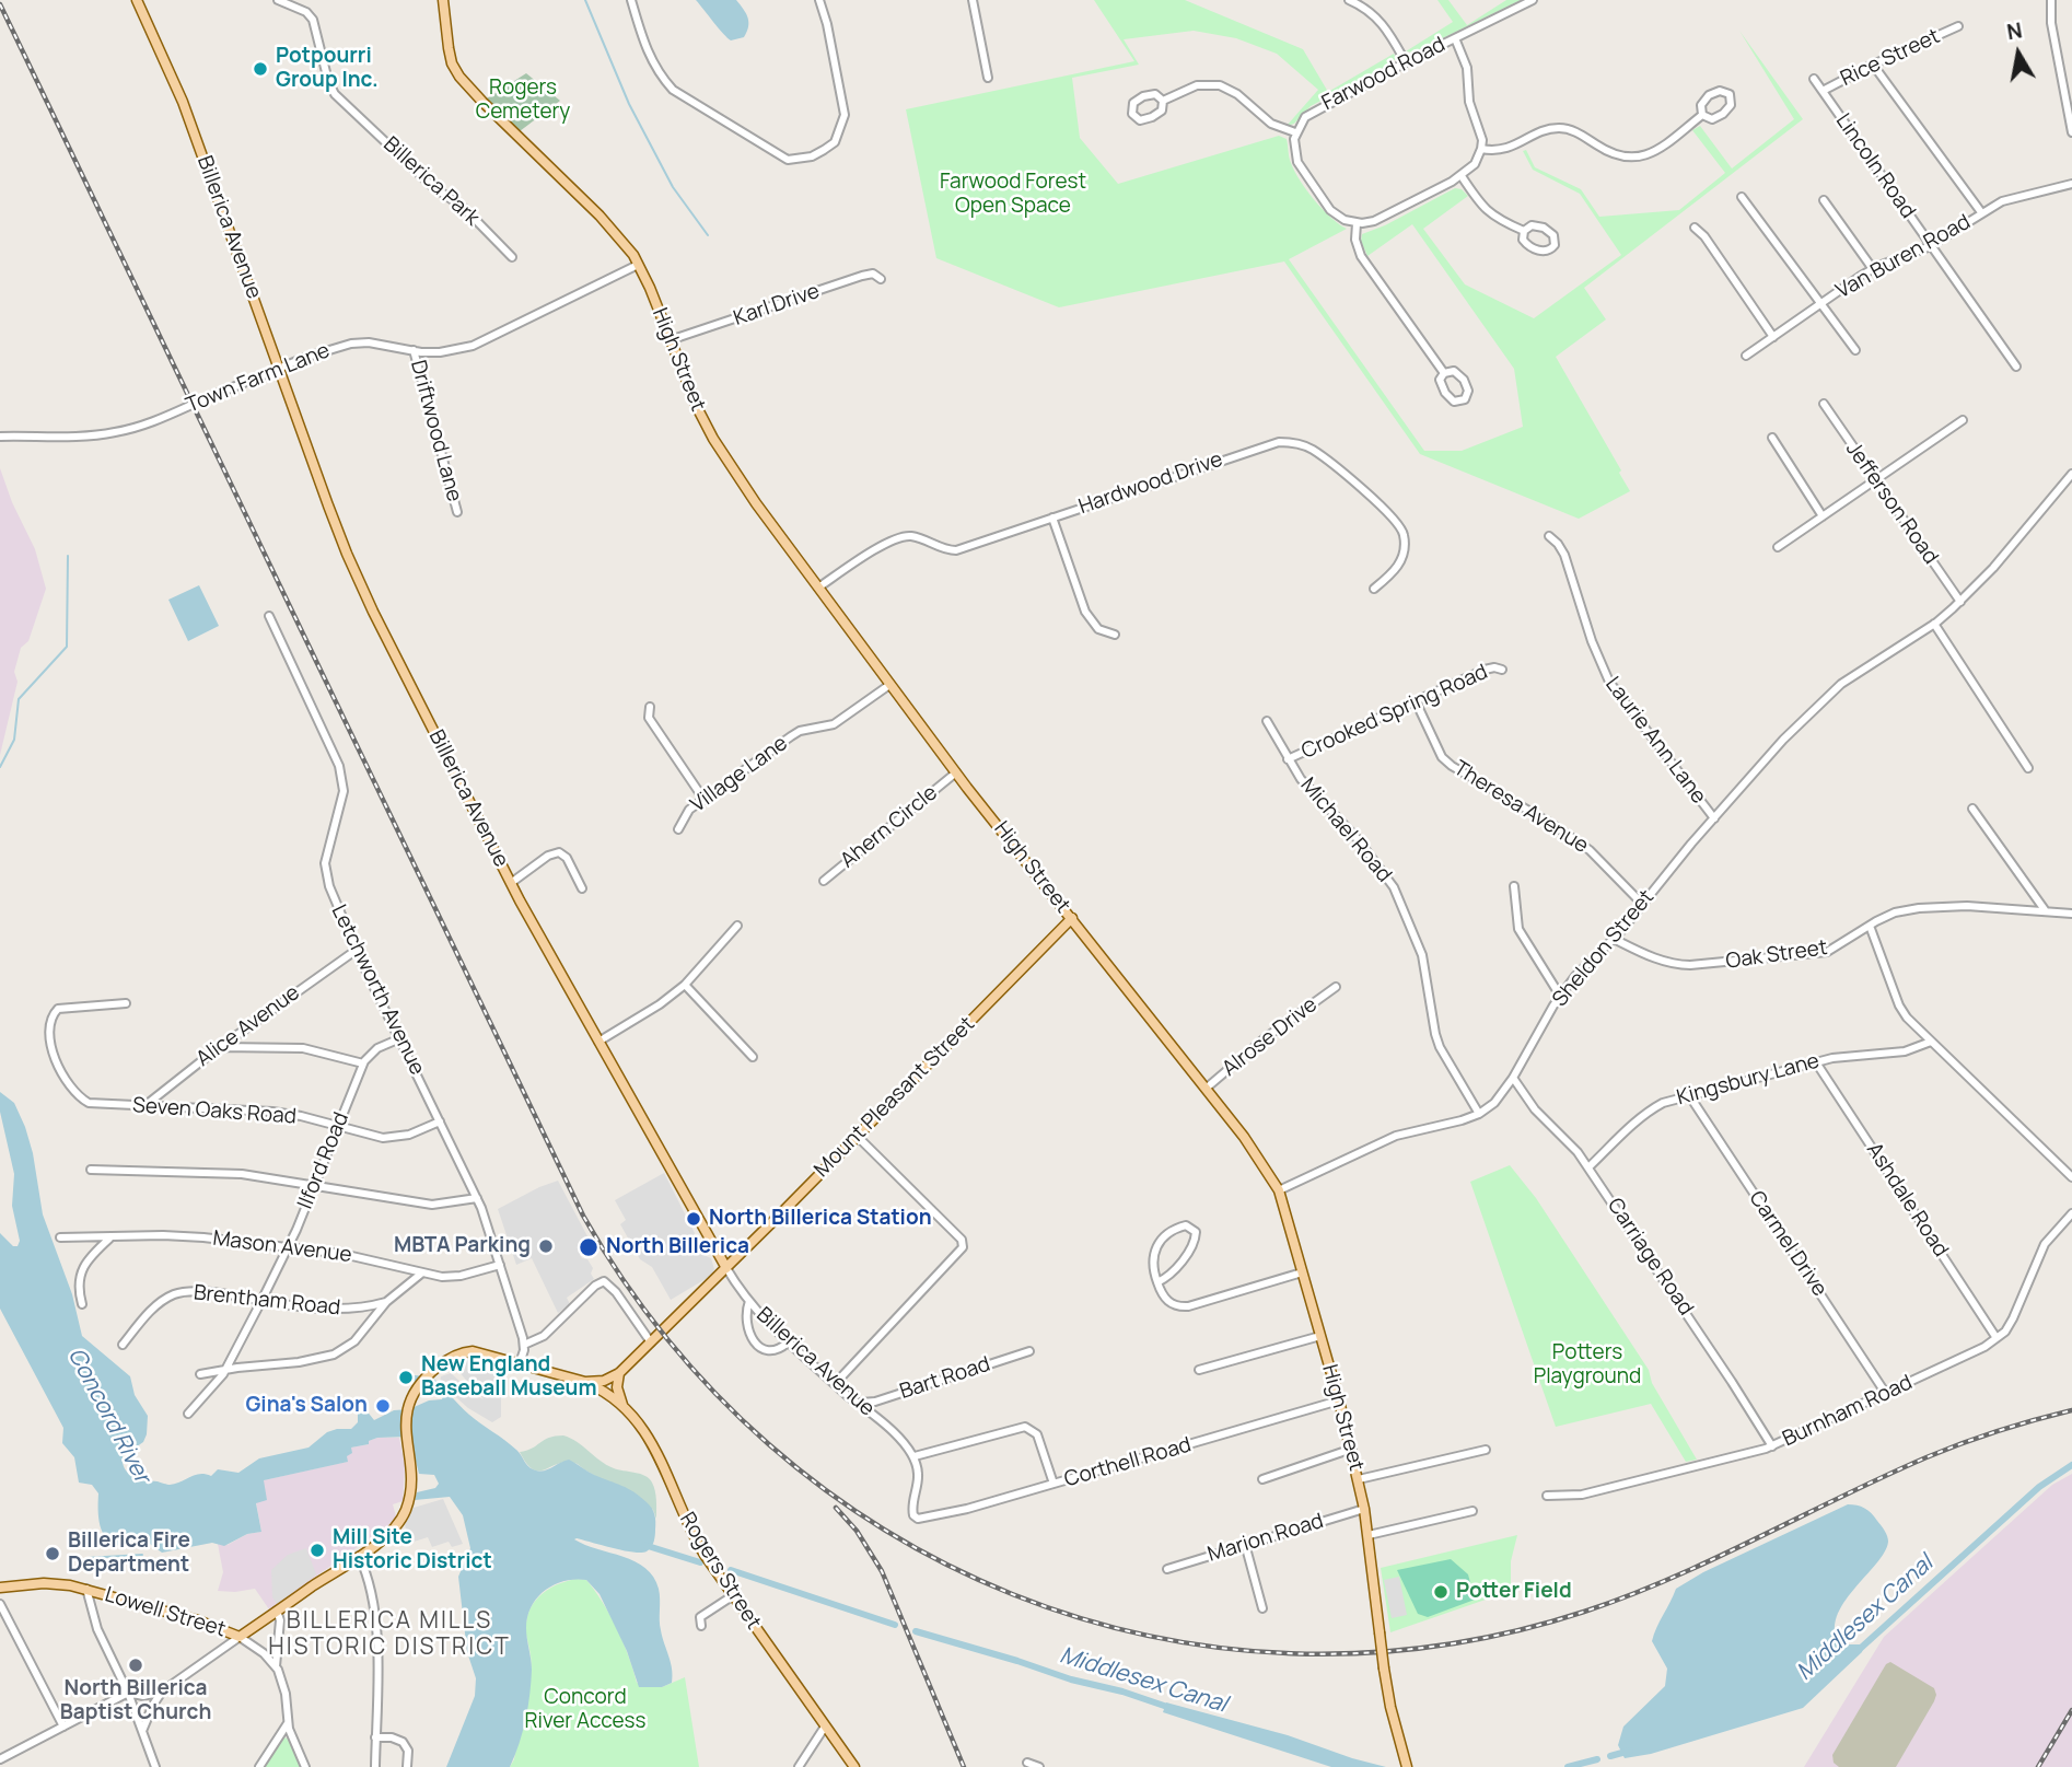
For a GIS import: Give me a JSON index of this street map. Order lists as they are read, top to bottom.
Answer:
{
  "streets": {
    "main road": [
      "Billerica Avenue",
      "High Street",
      "Mount Pleasant Street",
      "Rogers Street",
      "Lowell Street"
    ],
    "street": [
      "Rice Street",
      "Farwood Road",
      "Lincoln Road",
      "Billerica Park",
      "Van Buren Road",
      "Karl Drive",
      "Town Farm Lane",
      "Driftwood Lane",
      "Hardwood Drive",
      "Jefferson Road",
      "Crooked Spring Road",
      "Laurie Ann Lane",
      "Village Lane",
      "Theresa Avenue",
      "Ahern Circle",
      "Michael Road",
      "Sheldon Street",
      "Oak Street",
      "Letchworth Avenue",
      "Alice Avenue",
      "Alrose Drive",
      "Kingsbury Lane",
      "Seven Oaks Road",
      "Ilford Road",
      "Ashdale Road",
      "Carmel Drive",
      "Mason Avenue",
      "Carriage Road",
      "Brentham Road",
      "Bart Road",
      "Burnham Road",
      "Corthell Road",
      "Marion Road"
    ]
  },
  "crossings": [
    ["Rice Street", "Lincoln Road"],
    ["Lincoln Road", "Van Buren Road"],
    ["Billerica Avenue", "Town Farm Lane"],
    ["Billerica Avenue", "Mount Pleasant Street"],
    ["Billerica Avenue", "Bart Road"],
    ["Billerica Avenue", "Corthell Road"],
    ["Karl Drive", "High Street"],
    ["High Street", "Town Farm Lane"],
    ["High Street", "Hardwood Drive"],
    ["High Street", "Village Lane"],
    ["High Street", "Ahern Circle"],
    ["High Street", "Sheldon Street"],
    ["High Street", "Alrose Drive"],
    ["High Street", "Mount Pleasant Street"],
    ["High Street", "Corthell Road"],
    ["High Street", "Marion Road"],
    ["Town Farm Lane", "Driftwood Lane"],
    ["Jefferson Road", "Sheldon Street"],
    ["Crooked Spring Road", "Theresa Avenue"],
    ["Crooked Spring Road", "Michael Road"],
    ["Laurie Ann Lane", "Sheldon Street"],
    ["Theresa Avenue", "Sheldon Street"],
    ["Michael Road", "Sheldon Street"],
    ["Sheldon Street", "Oak Street"],
    ["Sheldon Street", "Carriage Road"],
    ["Letchworth Avenue", "Alice Avenue"],
    ["Letchworth Avenue", "Seven Oaks Road"],
    ["Letchworth Avenue", "Mason Avenue"],
    ["Alice Avenue", "Seven Oaks Road"],
    ["Kingsbury Lane", "Ashdale Road"],
    ["Kingsbury Lane", "Carmel Drive"],
    ["Kingsbury Lane", "Carriage Road"],
    ["Mount Pleasant Street", "Rogers Street"],
    ["Seven Oaks Road", "Ilford Road"],
    ["Ilford Road", "Mason Avenue"],
    ["Ilford Road", "Brentham Road"],
    ["Ashdale Road", "Burnham Road"],
    ["Carmel Drive", "Burnham Road"],
    ["Carriage Road", "Burnham Road"]
  ],
  "districts": ["BILLERICA MILLS HISTORIC DISTRICT"],
  "water": ["Concord River", "Middlesex Canal"],
  "parks": [
    "Rogers Cemetery",
    "Farwood Forest Open Space",
    "Potters Playground",
    "Concord River Access"
  ],
  "places": [
    "Potpourri Group Inc.",
    "North Billerica Station",
    "MBTA Parking",
    "North Billerica",
    "New England Baseball Museum",
    "Gina's Salon",
    "Mill Site Historic District",
    "Billerica Fire Department",
    "Potter Field",
    "North Billerica Baptist Church"
  ],
  "north": "top"
}
